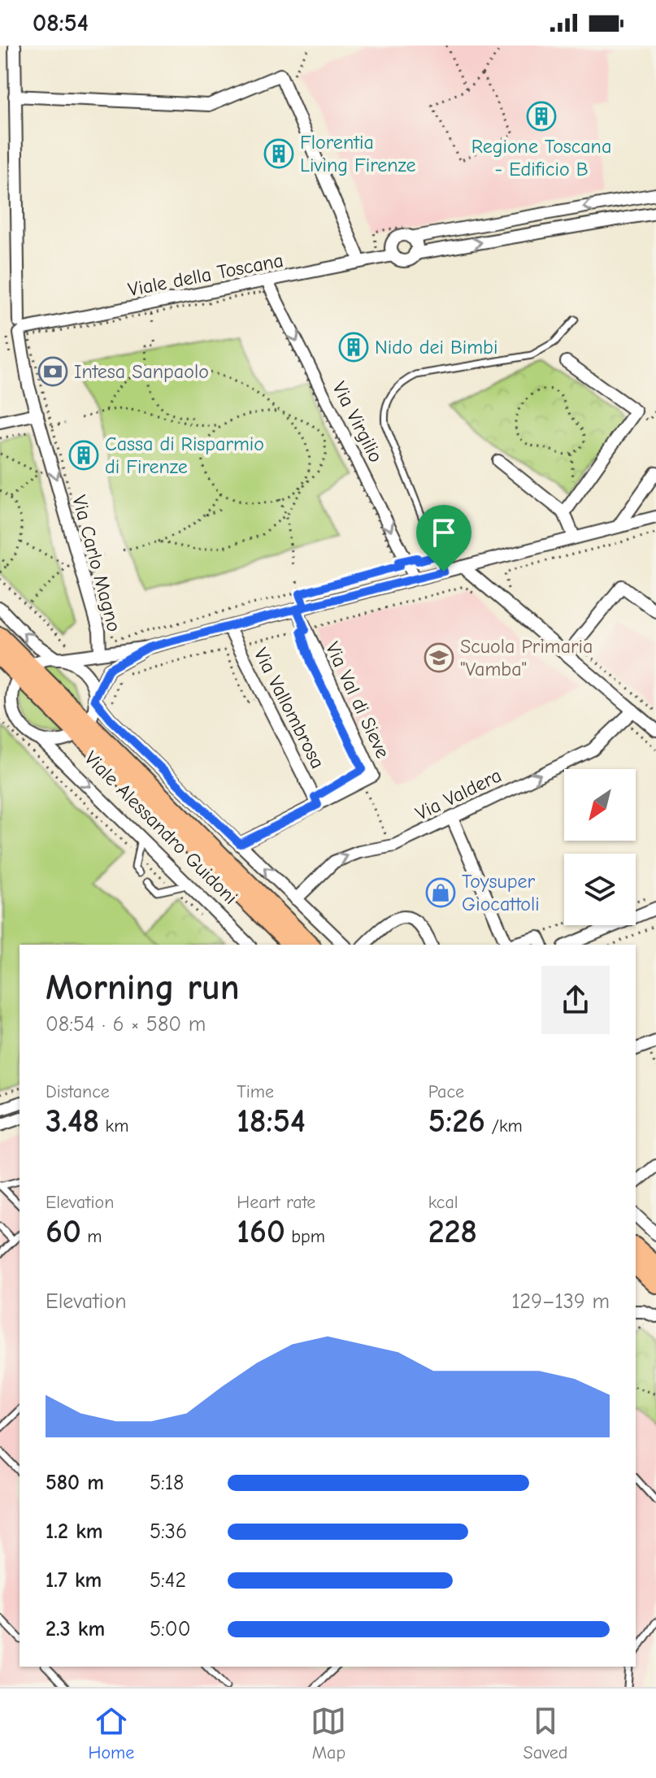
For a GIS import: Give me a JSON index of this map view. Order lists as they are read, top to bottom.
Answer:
{
  "streets": {
    "main road": ["Viale Alessandro Guidoni"],
    "street": [
      "Viale della Toscana",
      "Via Virgilio",
      "Via Carlo Magno",
      "Via Val di Sieve",
      "Via Vallombrosa",
      "Via Valdera"
    ]
  },
  "crossings": [
    ["Viale della Toscana", "Via Virgilio"],
    ["Viale della Toscana", "Via Carlo Magno"],
    ["Via Val di Sieve", "Via Vallombrosa"]
  ],
  "one_way": ["Via Virgilio", "Via Carlo Magno", "Via Valdera"],
  "places": {
    "building": [
      "Regione Toscana - Edificio B",
      "Florentia Living Firenze",
      "Nido dei Bimbi",
      "Cassa di Risparmio di Firenze"
    ],
    "bank": ["Intesa Sanpaolo"],
    "school or university": ["Scuola Primaria \"Vamba\""],
    "shop": ["Toysuper Giocattoli"]
  },
  "north": "bottom left",
  "page": {
    "status": "08:54",
    "heading": ["Morning run", "08:54 · 6 × 580 m"],
    "stats": [
      ["Distance", "3.48 km"],
      ["Time", "18:54"],
      ["Pace", "5:26 /km"],
      ["Elevation", "60 m"],
      ["Heart rate", "160 bpm"],
      ["kcal", "228"]
    ],
    "chart": ["Elevation", "129–139 m"],
    "list": [
      {
        "name": "580 m",
        "note": "5:18"
      },
      {
        "name": "1.2 km",
        "note": "5:36"
      },
      {
        "name": "1.7 km",
        "note": "5:42"
      },
      {
        "name": "2.3 km",
        "note": "5:00"
      }
    ],
    "tabs": ["Home", "Map", "Saved"]
  }
}
